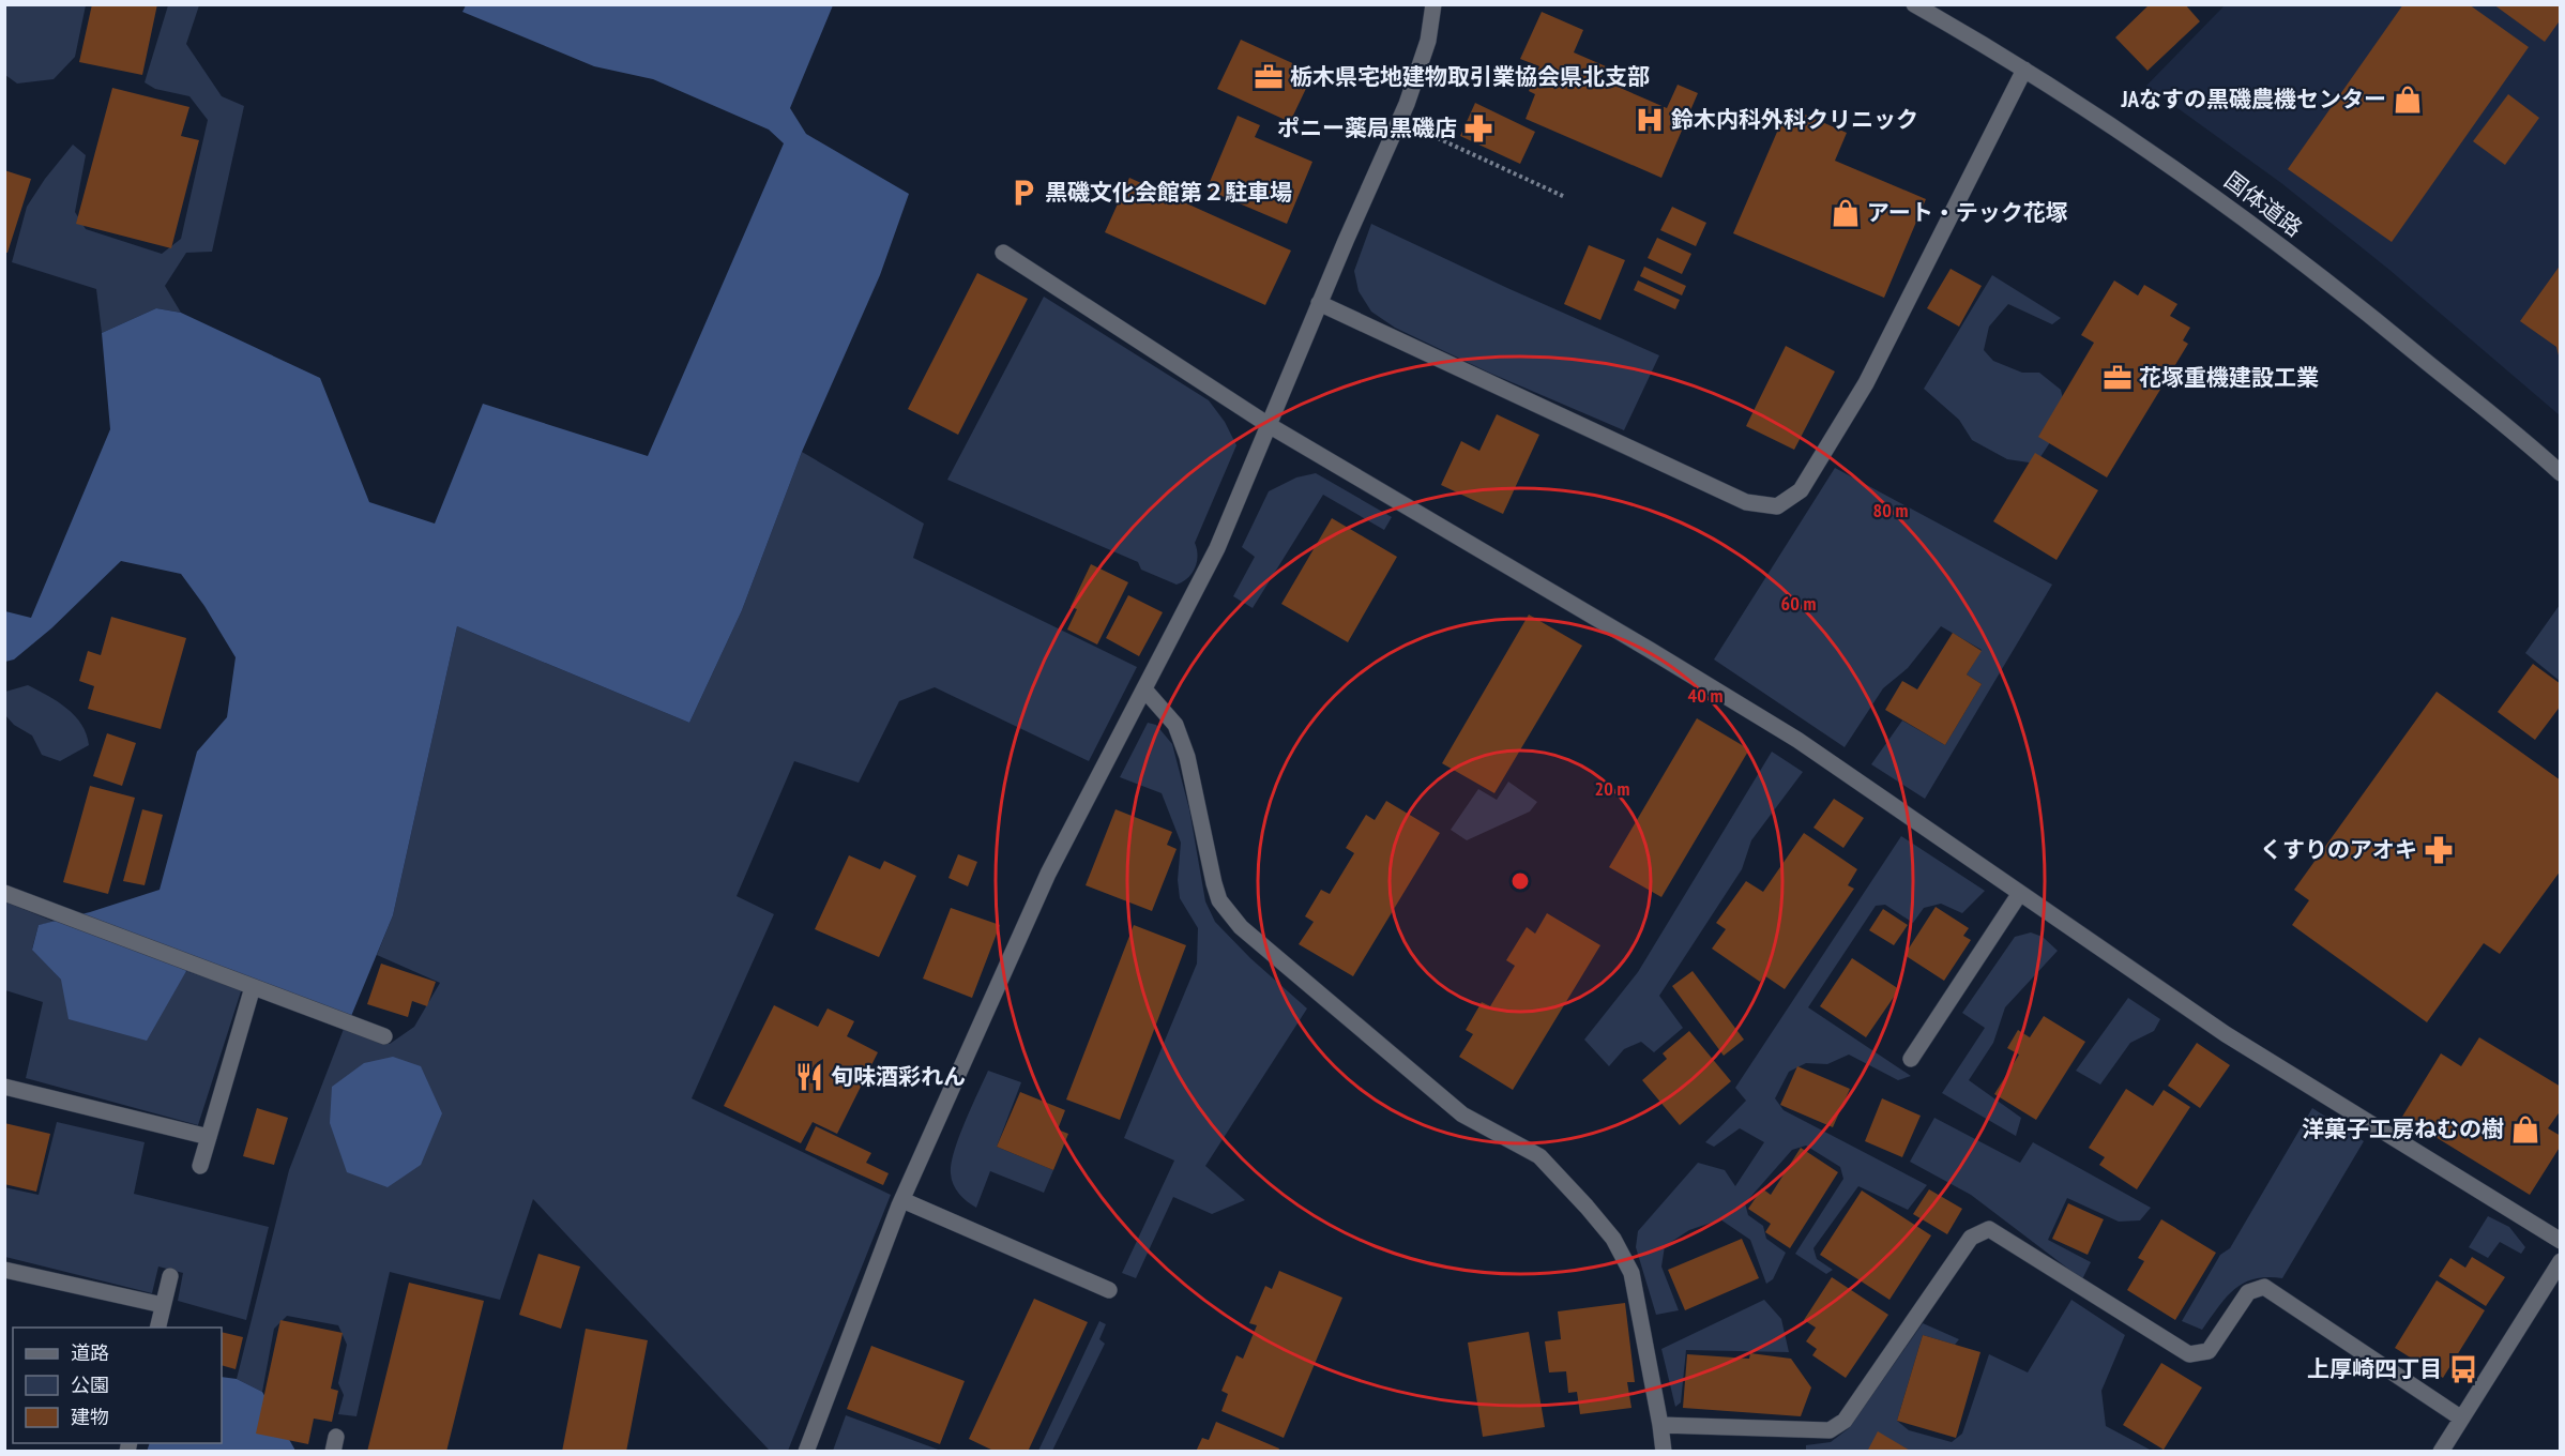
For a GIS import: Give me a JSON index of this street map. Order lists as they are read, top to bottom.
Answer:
{
  "streets": {
    "street": ["国体道路"]
  },
  "places": {
    "office": ["栃木県宅地建物取引業協会県北支部", "花塚重機建設工業"],
    "shop": ["JAなすの黒磯農機センター", "アート・テック花塚", "洋菓子工房ねむの樹"],
    "hospital": ["鈴木内科外科クリニック"],
    "pharmacy": ["ポニー薬局黒磯店", "くすりのアオキ"],
    "parking": ["黒磯文化会館第２駐車場"],
    "restaurant": ["旬味酒彩れん"],
    "bus stop": ["上厚崎四丁目"]
  },
  "legend": ["道路", "公園", "建物"],
  "rings": [
    "80 m",
    "60 m",
    "40 m",
    "20 m"
  ]
}
